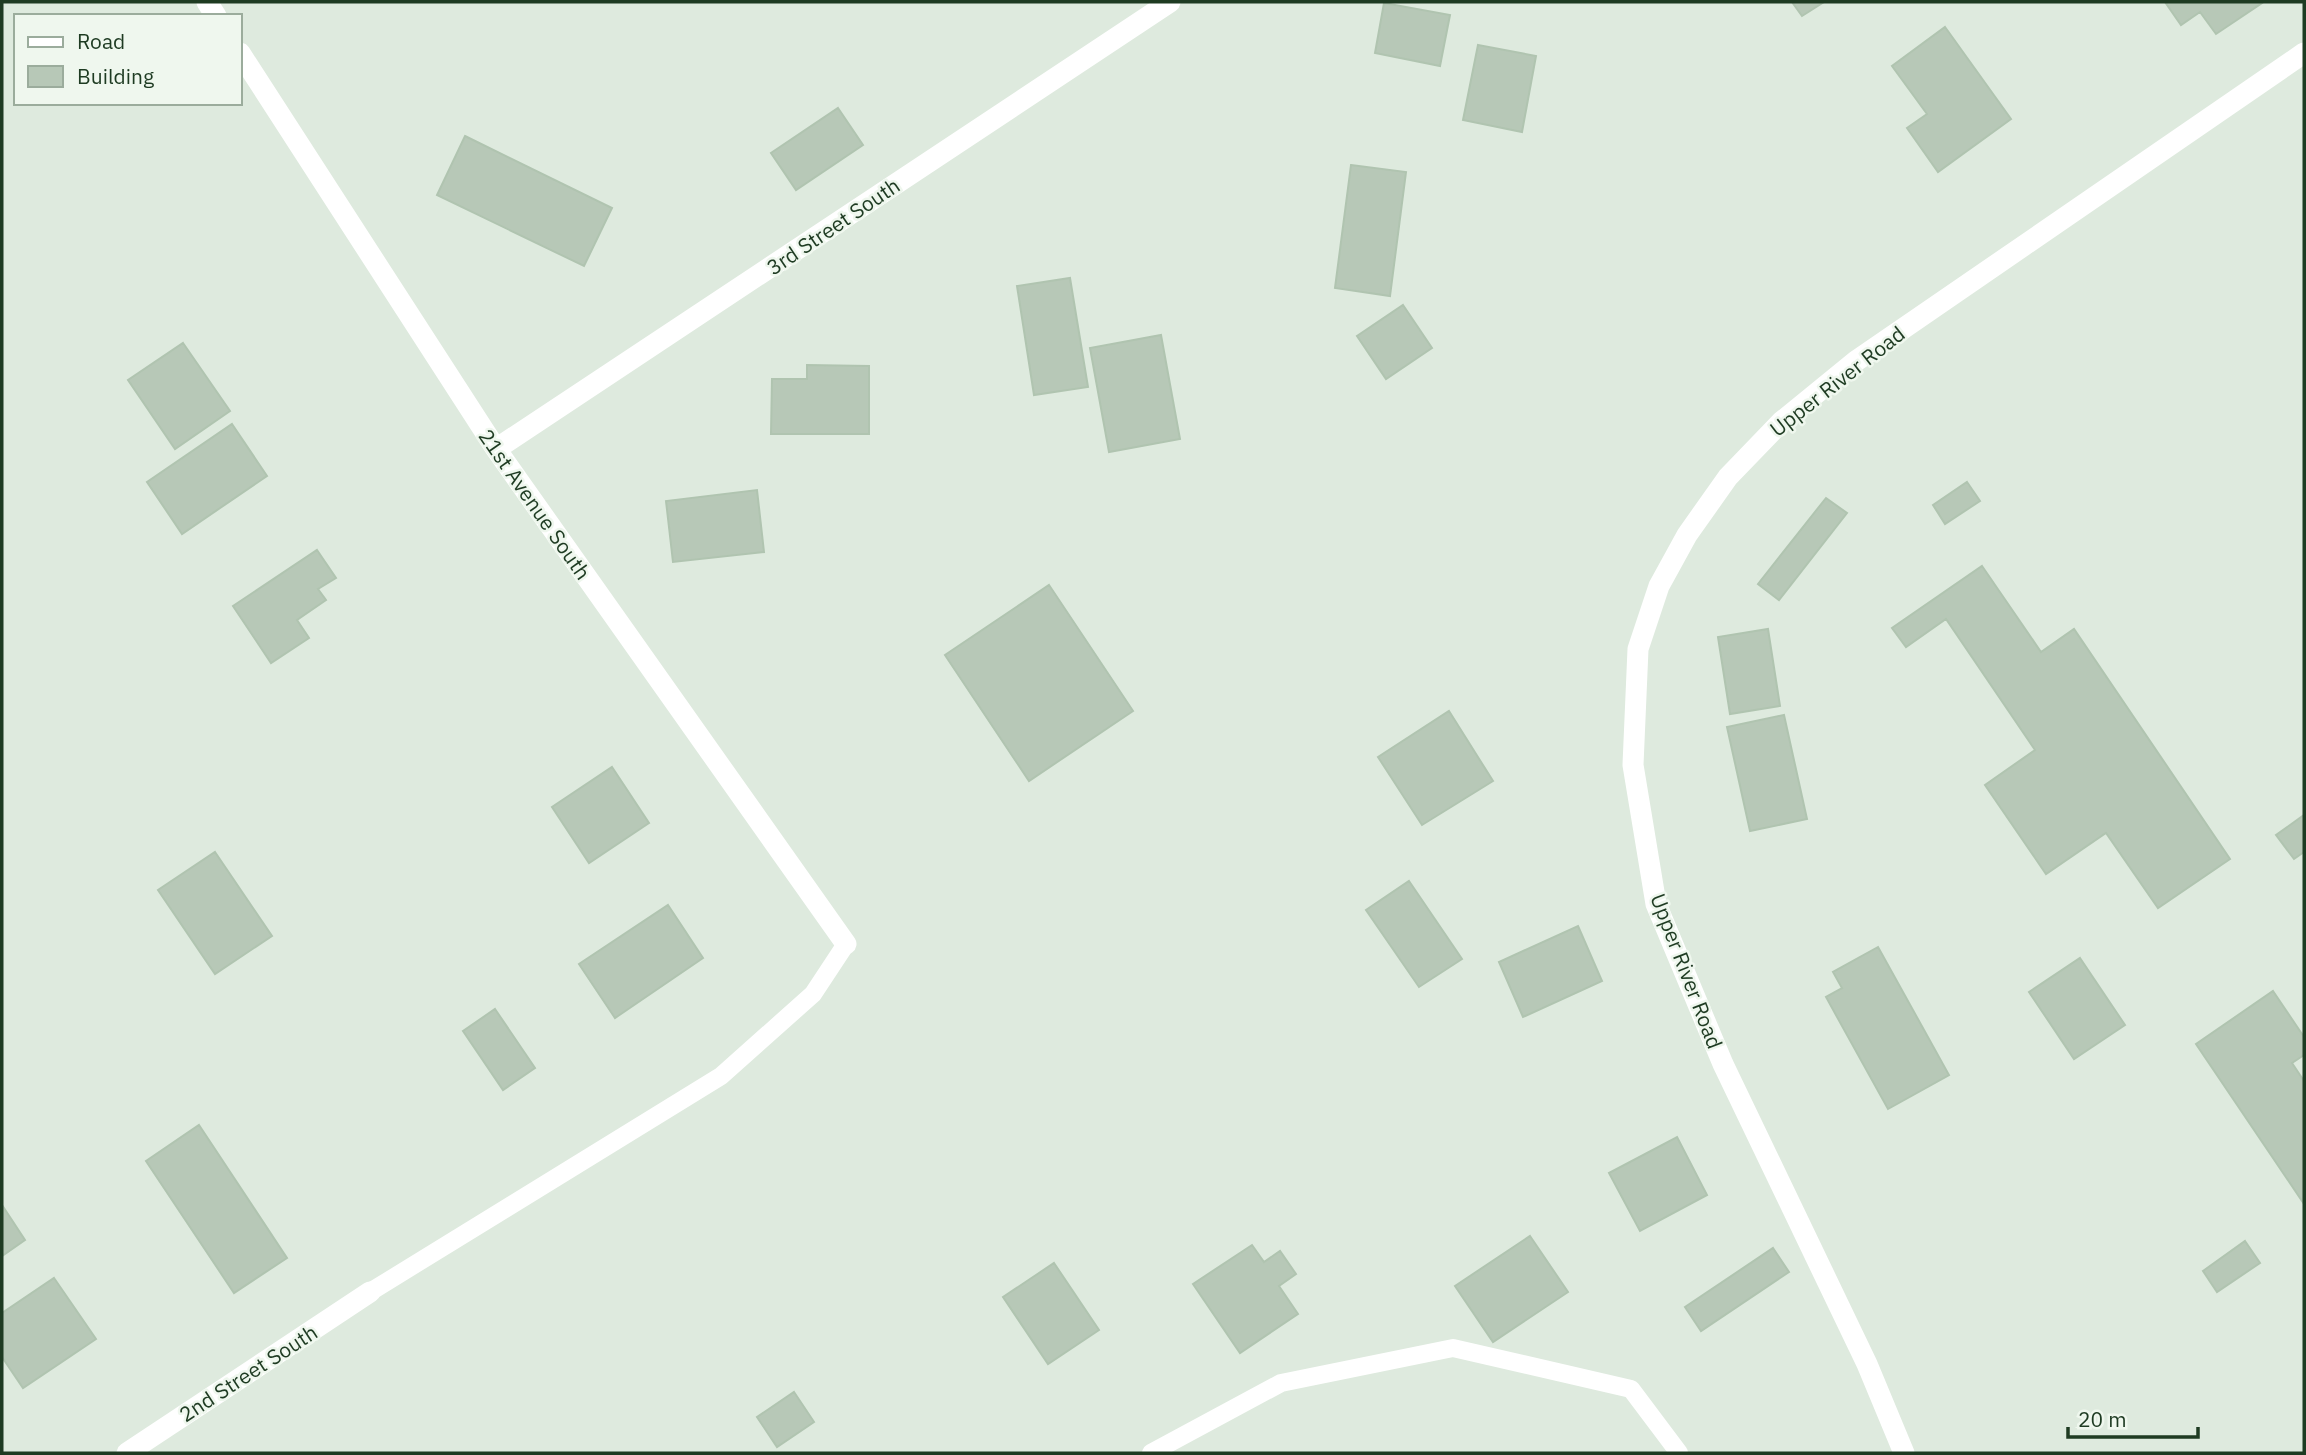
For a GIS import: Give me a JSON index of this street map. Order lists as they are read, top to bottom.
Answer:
{
  "streets": {
    "street": [
      "3rd Street South",
      "Upper River Road",
      "21st Avenue South",
      "2nd Street South"
    ]
  },
  "crossings": [
    ["3rd Street South", "21st Avenue South"]
  ],
  "legend": ["Road", "Building"],
  "scale_bar": "20 m"
}
